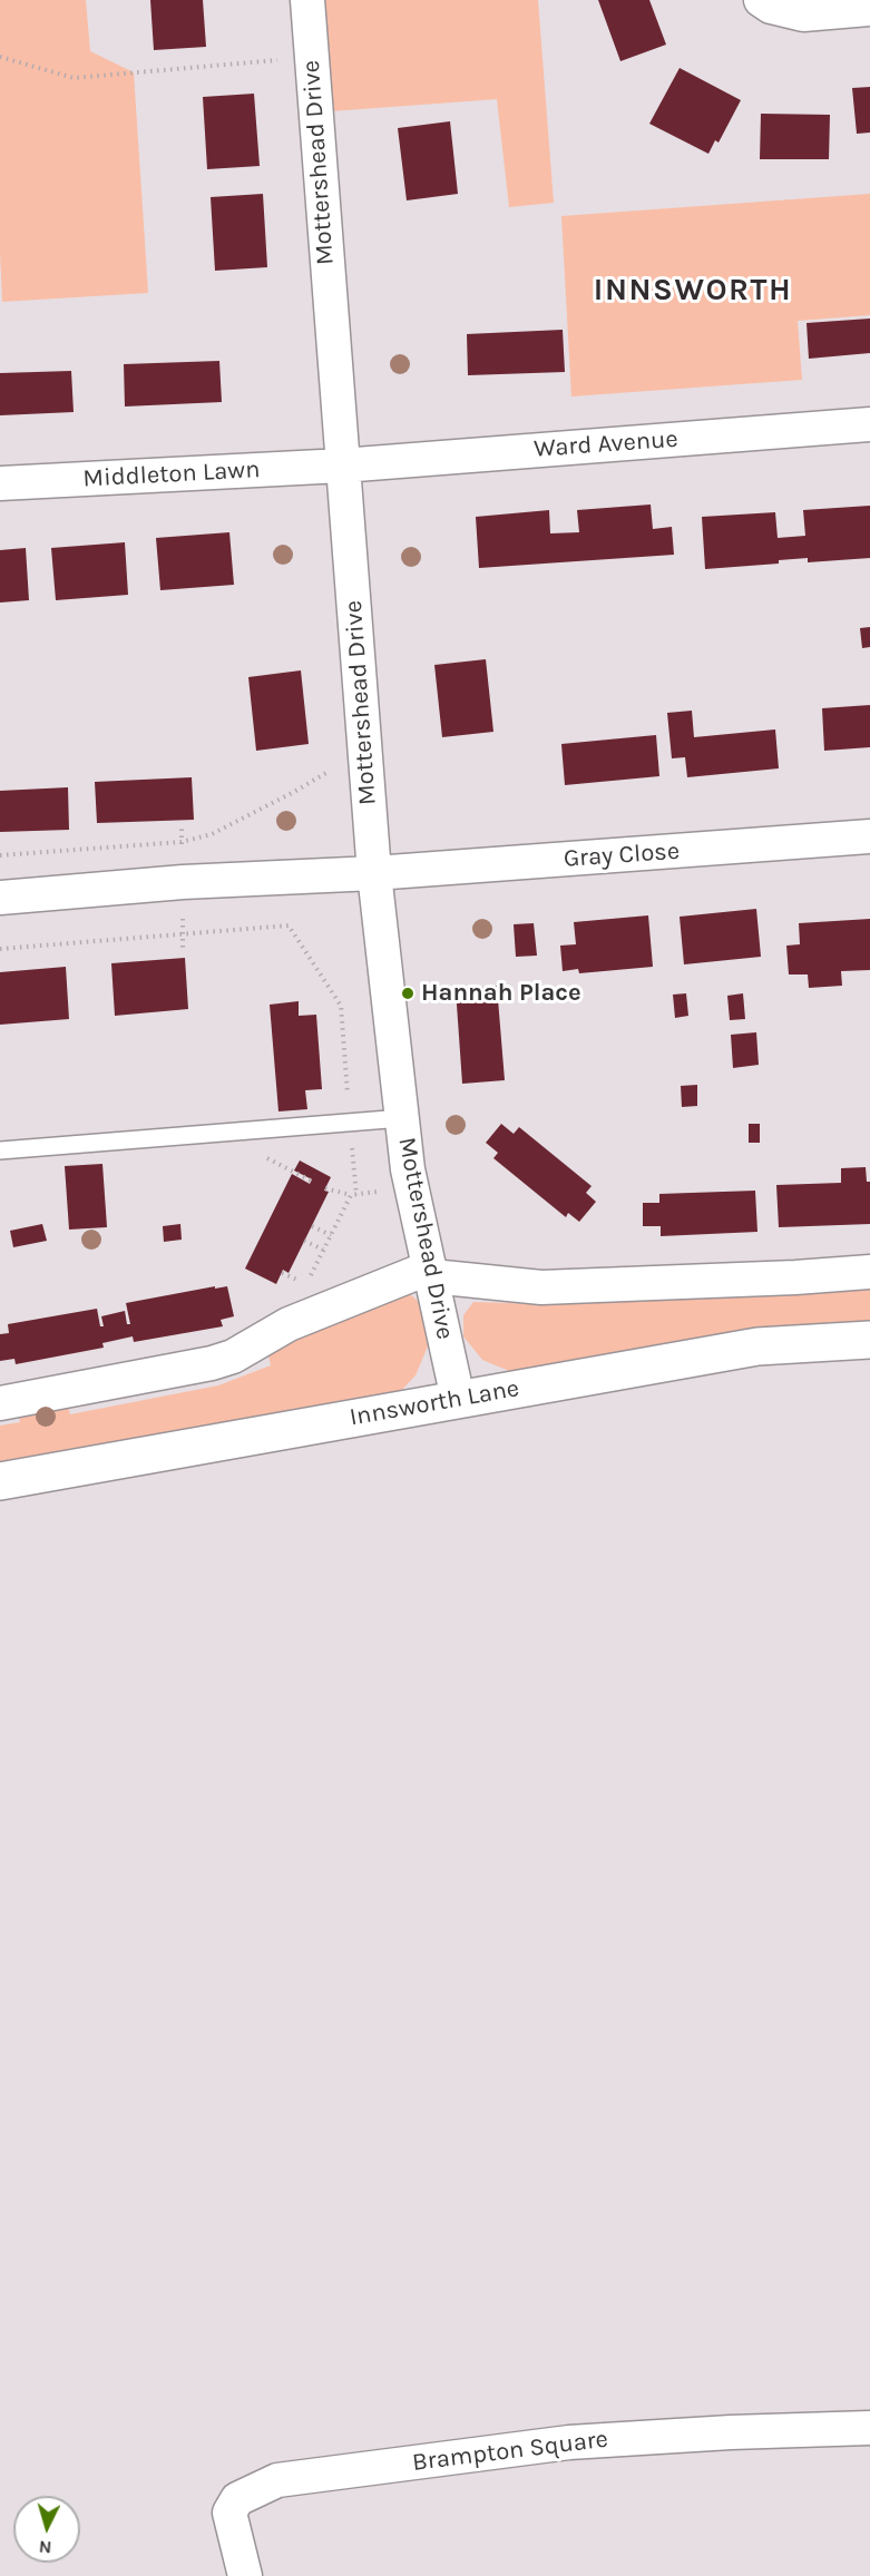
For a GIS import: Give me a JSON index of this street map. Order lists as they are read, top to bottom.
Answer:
{
  "streets": {
    "street": [
      "Mottershead Drive",
      "Ward Avenue",
      "Middleton Lawn",
      "Gray Close",
      "Innsworth Lane",
      "Brampton Square"
    ]
  },
  "crossings": [
    ["Mottershead Drive", "Ward Avenue"],
    ["Mottershead Drive", "Middleton Lawn"],
    ["Mottershead Drive", "Gray Close"],
    ["Mottershead Drive", "Innsworth Lane"],
    ["Ward Avenue", "Middleton Lawn"]
  ],
  "districts": ["INNSWORTH"],
  "places": ["Hannah Place"],
  "north": "bottom"
}
